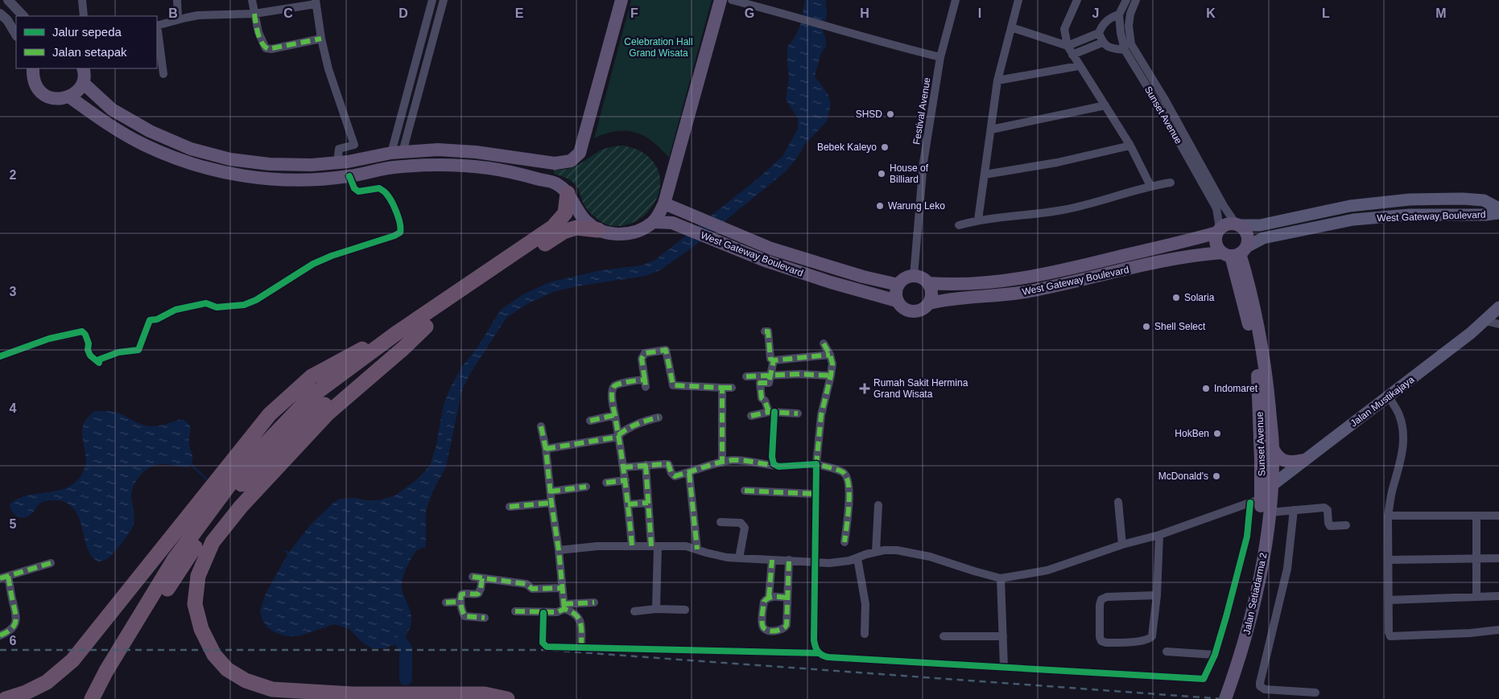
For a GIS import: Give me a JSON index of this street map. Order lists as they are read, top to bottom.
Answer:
{
  "streets": {
    "main road": [
      "Sunset Avenue",
      "West Gateway Boulevard",
      "Jalan Mustikajaya",
      "Jalan Setiadarma 2"
    ],
    "street": ["Festival Avenue"]
  },
  "crossings": [
    ["Festival Avenue", "West Gateway Boulevard"],
    ["Sunset Avenue", "West Gateway Boulevard"],
    ["Sunset Avenue", "Jalan Mustikajaya"],
    ["Sunset Avenue", "Jalan Setiadarma 2"],
    ["Jalan Mustikajaya", "Jalan Setiadarma 2"]
  ],
  "parks": ["Celebration Hall Grand Wisata"],
  "places": {
    "other": [
      "SHSD",
      "Bebek Kaleyo",
      "House of Billiard",
      "Warung Leko",
      "Solaria",
      "Shell Select",
      "Indomaret",
      "HokBen",
      "McDonald's"
    ],
    "health": ["Rumah Sakit Hermina Grand Wisata"]
  },
  "legend": ["Jalur sepeda", "Jalan setapak"],
  "grid": {
    "columns": [
      "B",
      "C",
      "D",
      "E",
      "F",
      "G",
      "H",
      "I",
      "J",
      "K",
      "L",
      "M"
    ],
    "rows": [
      "2",
      "3",
      "4",
      "5",
      "6"
    ]
  }
}
